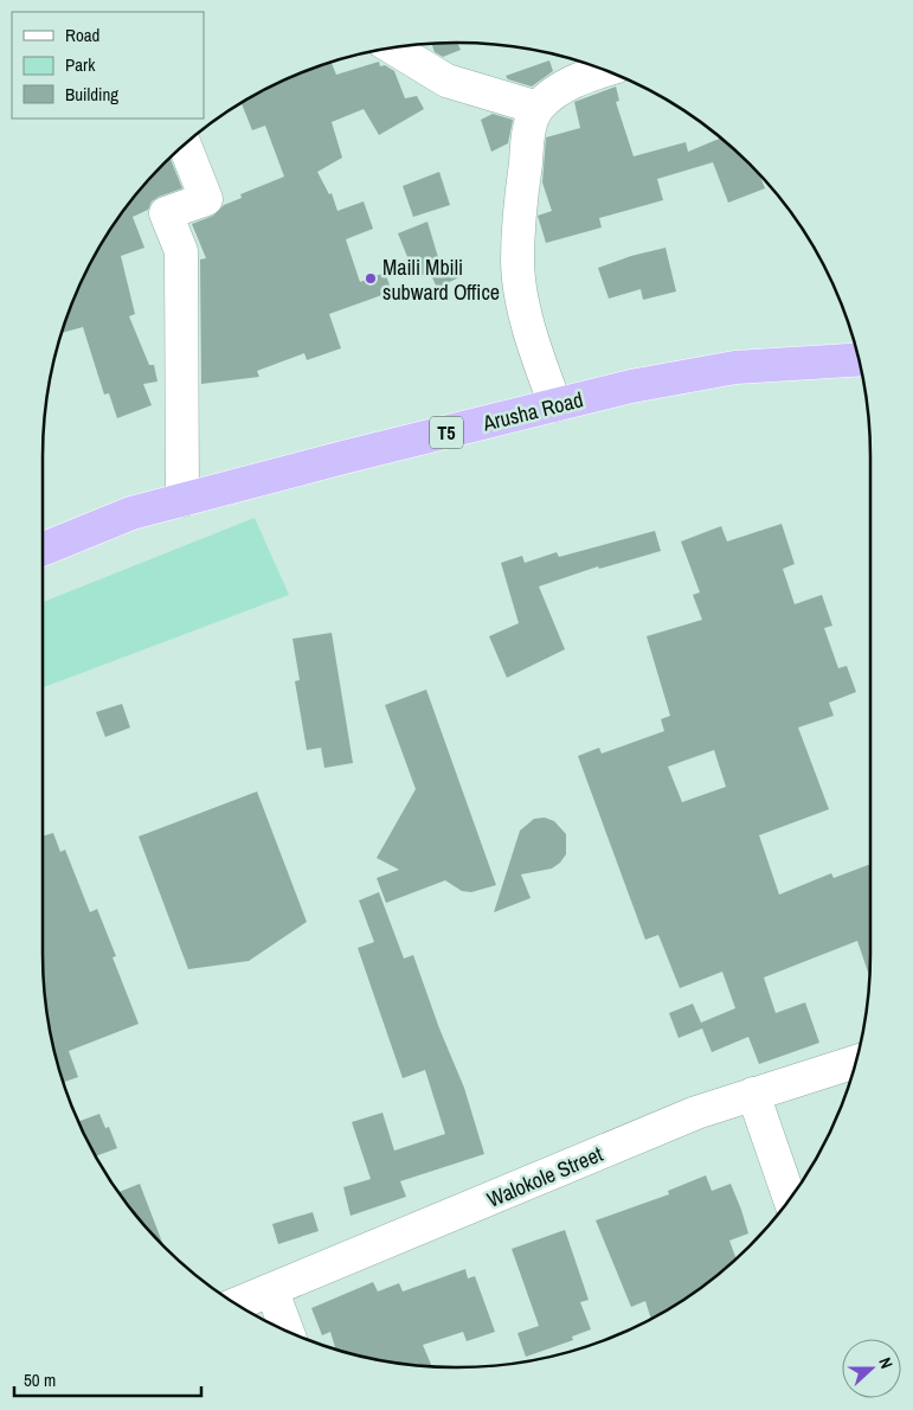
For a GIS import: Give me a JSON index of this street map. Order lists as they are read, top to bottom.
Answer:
{
  "streets": {
    "highway": ["Arusha Road", "T5"],
    "street": ["Walokole Street"]
  },
  "places": ["Maili Mbili subward Office"],
  "legend": ["Road", "Park", "Building"],
  "scale_bar": "50 m",
  "north": "right"
}
